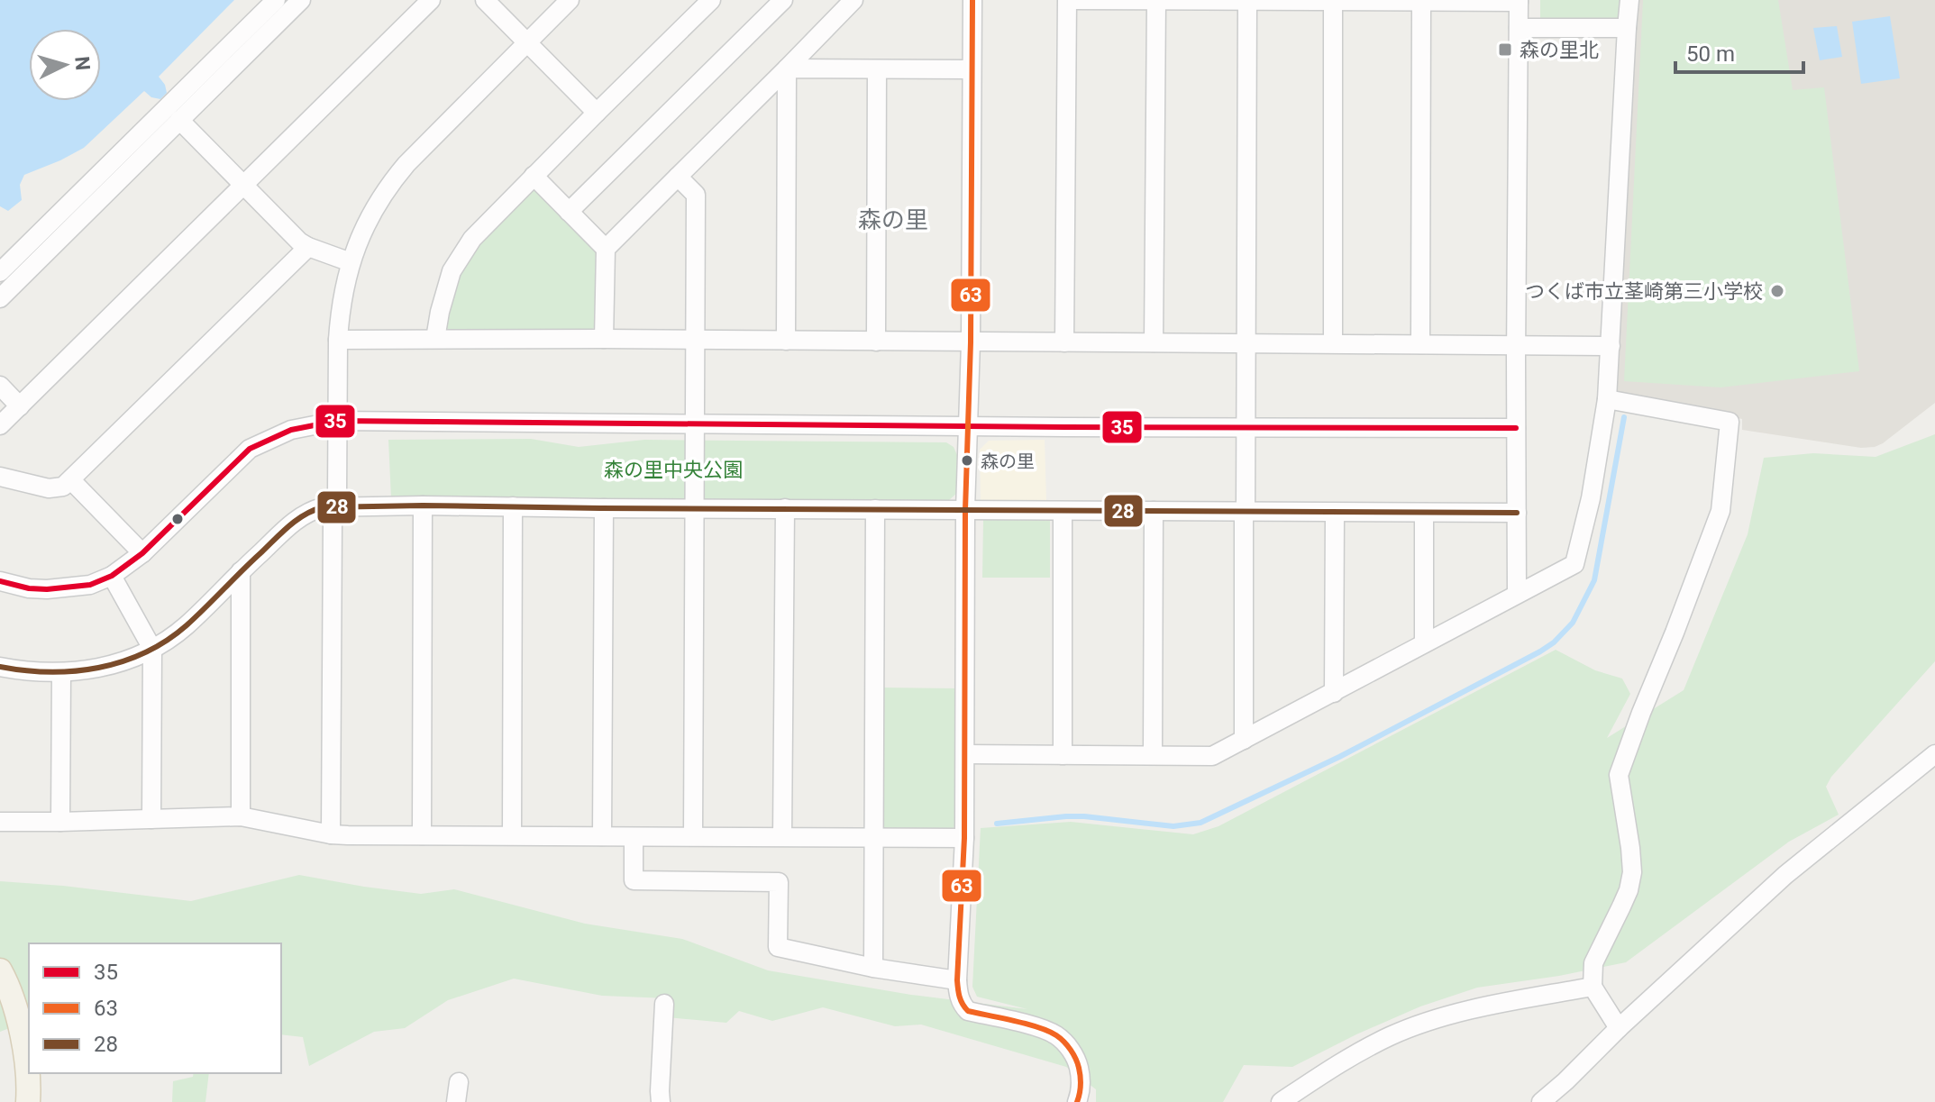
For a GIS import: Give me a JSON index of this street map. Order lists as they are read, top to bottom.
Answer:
{
  "districts": ["森の里"],
  "parks": ["森の里中央公園"],
  "places": {
    "transit": ["森の里北"],
    "other": ["つくば市立茎崎第三小学校", "森の里"]
  },
  "lines": ["transit line 63", "transit line 35", "transit line 28"],
  "legend": ["35", "63", "28"],
  "scale_bar": "50 m",
  "north": "right"
}
